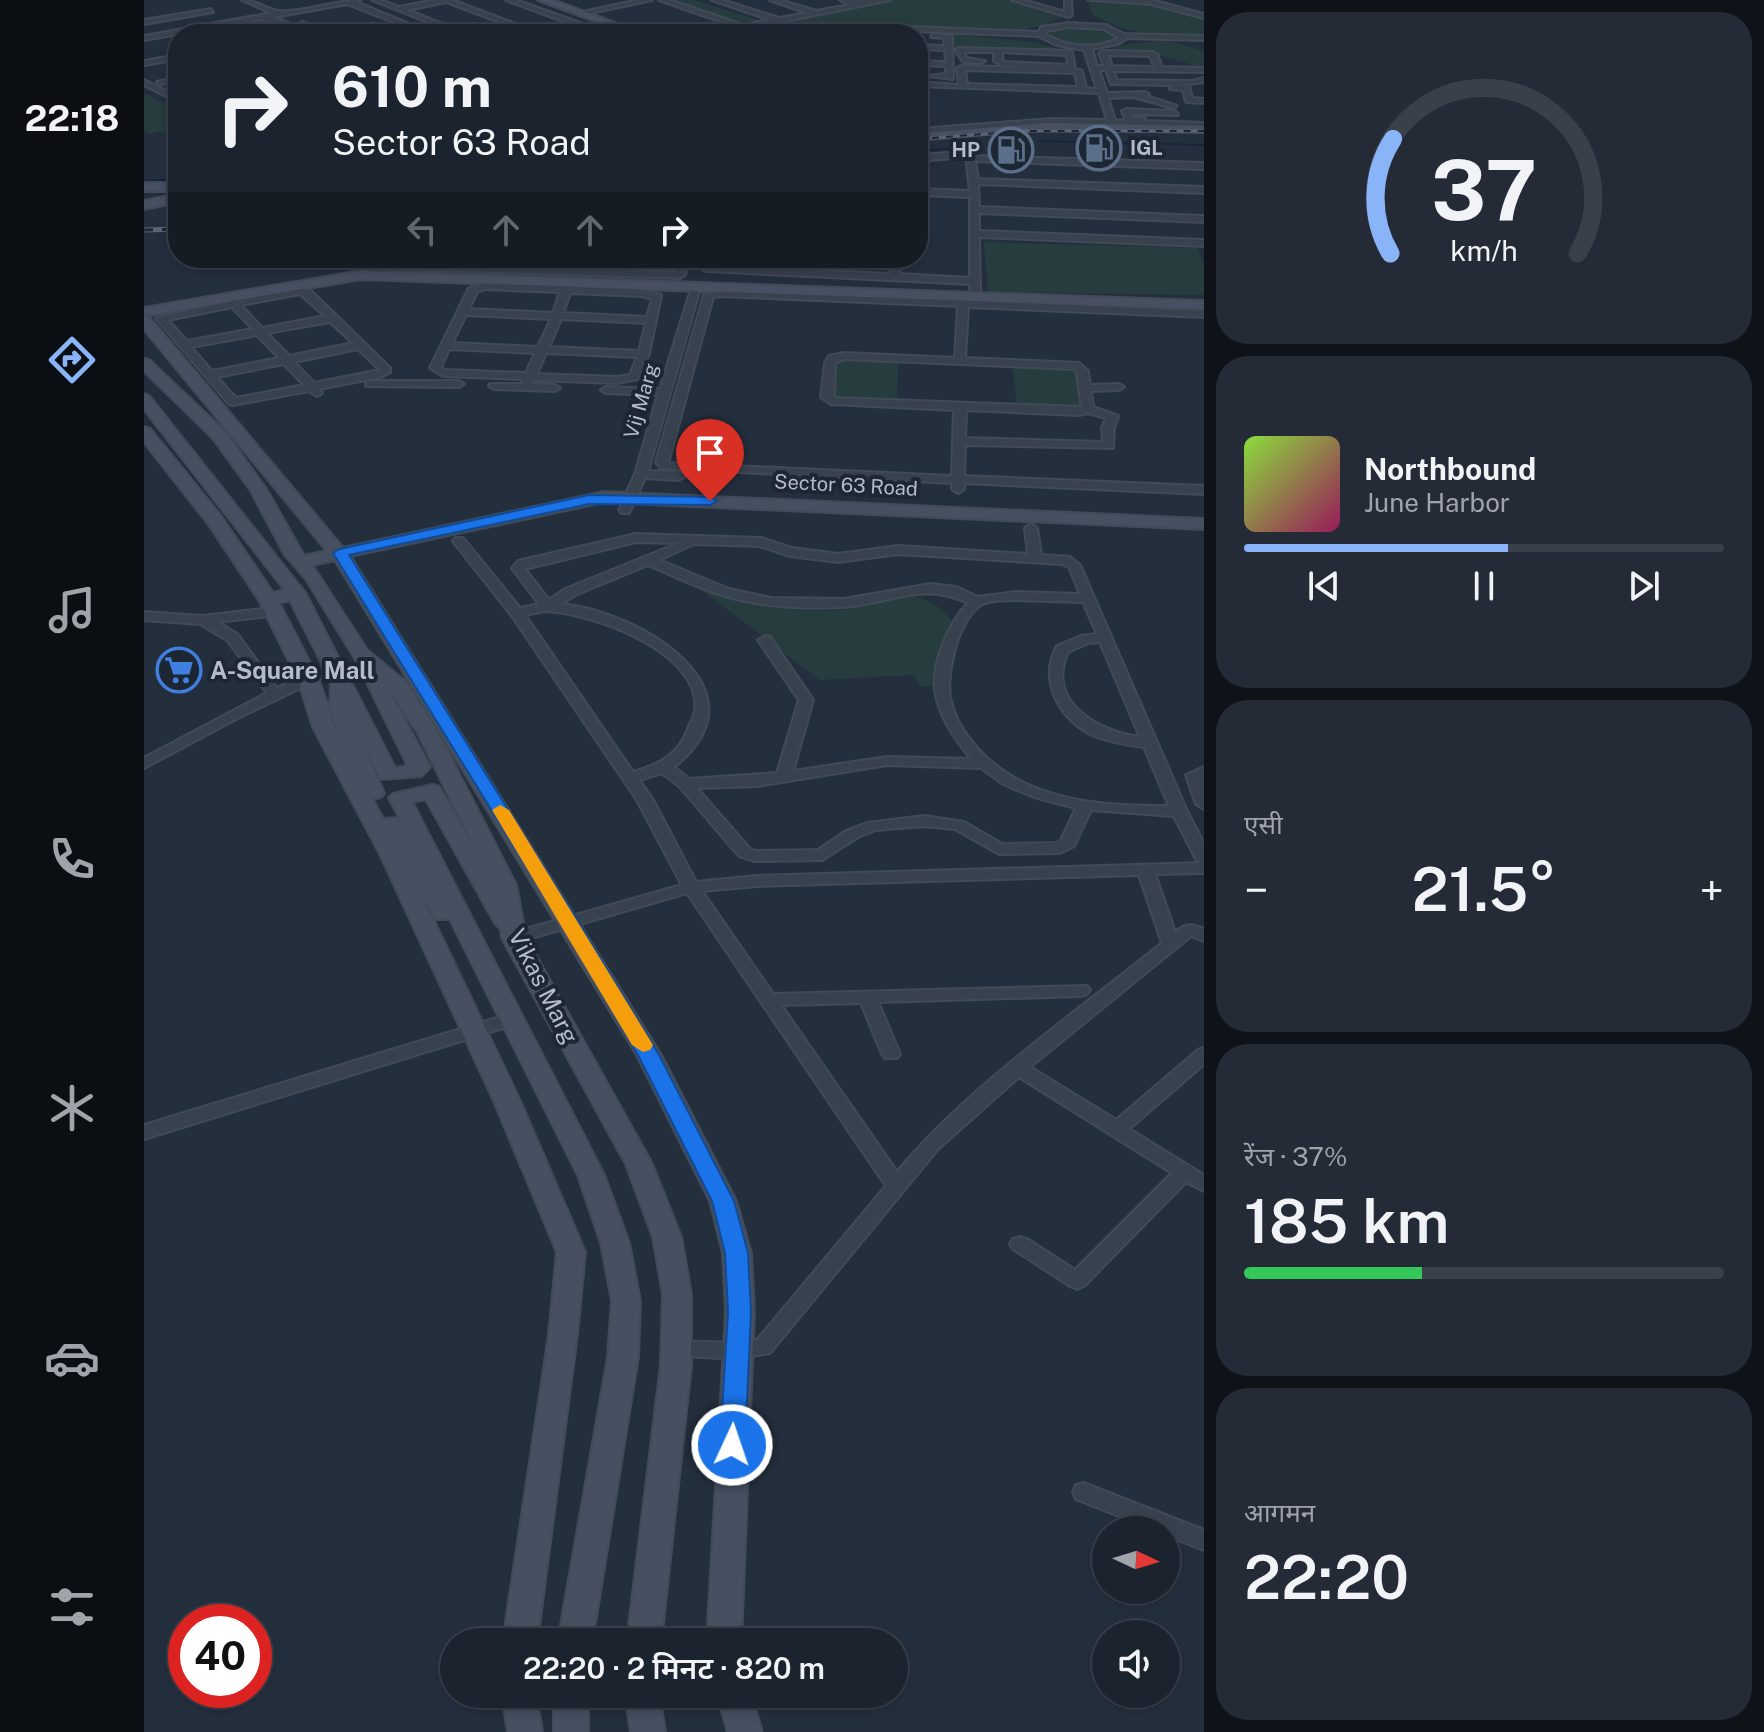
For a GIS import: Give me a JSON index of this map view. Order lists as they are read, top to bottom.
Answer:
{
  "streets": {
    "street": ["Vij Marg", "Sector 63 Road", "Vikas Marg"]
  },
  "crossings": [
    ["Sector 63 Road", "Vikas Marg"]
  ],
  "places": {
    "fuel station": ["IGL", "HP"],
    "supermarket": ["A-Square Mall"]
  },
  "north": "right",
  "page": {
    "tabs": "22:18",
    "turn": ["610 m", "Sector 63 Road"],
    "song": ["Northbound", "June Harbor"],
    "tile": [
      "एसी",
      ["रेंज · 37%", "185 km"],
      ["आगमन", "22:20"]
    ],
    "heat": ["−", "21.5°", "+"],
    "limit": "40",
    "trip": "22:20 · 2 मिनट · 820 m",
    "gauge": ["37", "km/h"]
  }
}
